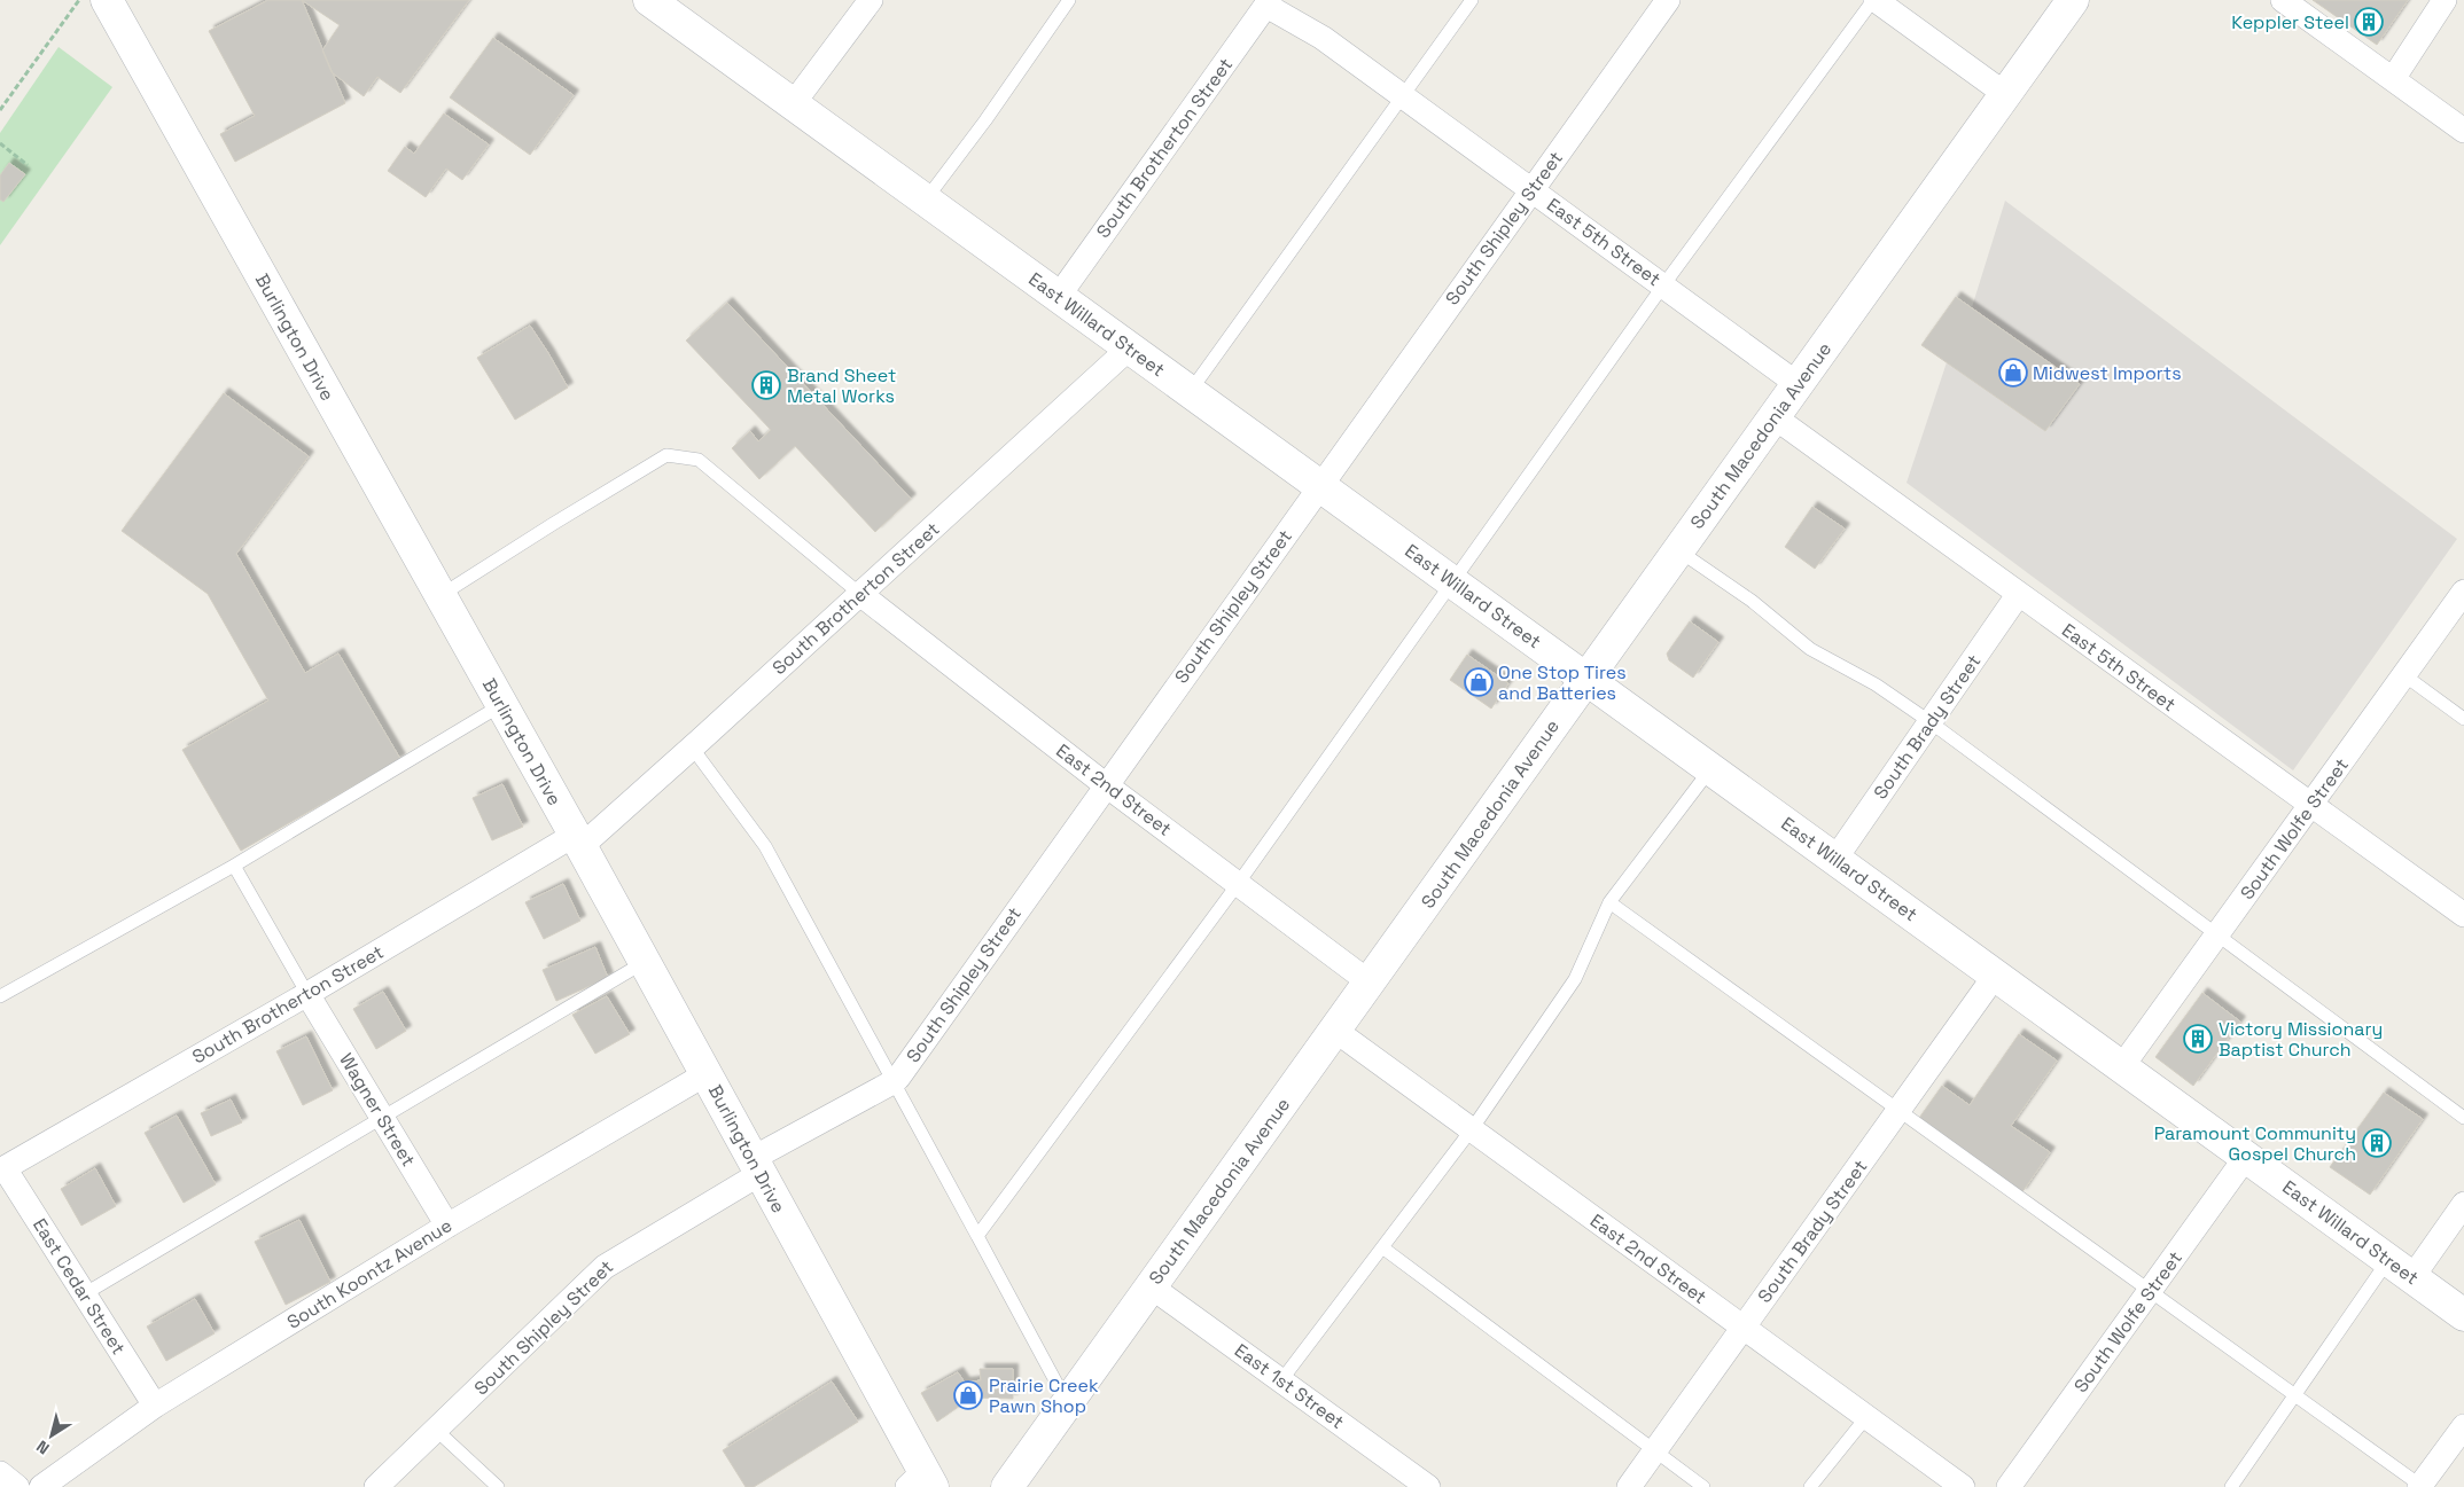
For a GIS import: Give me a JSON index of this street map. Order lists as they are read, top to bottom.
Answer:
{
  "streets": {
    "street": [
      "South Brotherton Street",
      "South Shipley Street",
      "East 5th Street",
      "East Willard Street",
      "Burlington Drive",
      "South Macedonia Avenue",
      "South Brady Street",
      "East 2nd Street",
      "South Wolfe Street",
      "Wagner Street",
      "South Koontz Avenue",
      "East Cedar Street",
      "East 1st Street"
    ]
  },
  "crossings": [
    ["South Brotherton Street", "East 5th Street"],
    ["South Brotherton Street", "East Willard Street"],
    ["South Brotherton Street", "Burlington Drive"],
    ["South Brotherton Street", "East 2nd Street"],
    ["South Brotherton Street", "Wagner Street"],
    ["South Brotherton Street", "East Cedar Street"],
    ["South Shipley Street", "East 5th Street"],
    ["South Shipley Street", "East Willard Street"],
    ["South Shipley Street", "Burlington Drive"],
    ["South Shipley Street", "East 2nd Street"],
    ["East 5th Street", "South Macedonia Avenue"],
    ["East 5th Street", "South Brady Street"],
    ["East 5th Street", "South Wolfe Street"],
    ["East Willard Street", "South Macedonia Avenue"],
    ["East Willard Street", "South Brady Street"],
    ["East Willard Street", "South Wolfe Street"],
    ["Burlington Drive", "South Koontz Avenue"],
    ["South Macedonia Avenue", "East 2nd Street"],
    ["South Macedonia Avenue", "East 1st Street"],
    ["South Brady Street", "East 2nd Street"],
    ["Wagner Street", "South Koontz Avenue"],
    ["South Koontz Avenue", "East Cedar Street"]
  ],
  "places": {
    "building": [
      "Keppler Steel",
      "Brand Sheet Metal Works",
      "Victory Missionary Baptist Church",
      "Paramount Community Gospel Church"
    ],
    "shop": ["Midwest Imports", "One Stop Tires and Batteries", "Prairie Creek Pawn Shop"]
  },
  "north": "bottom left"
}
